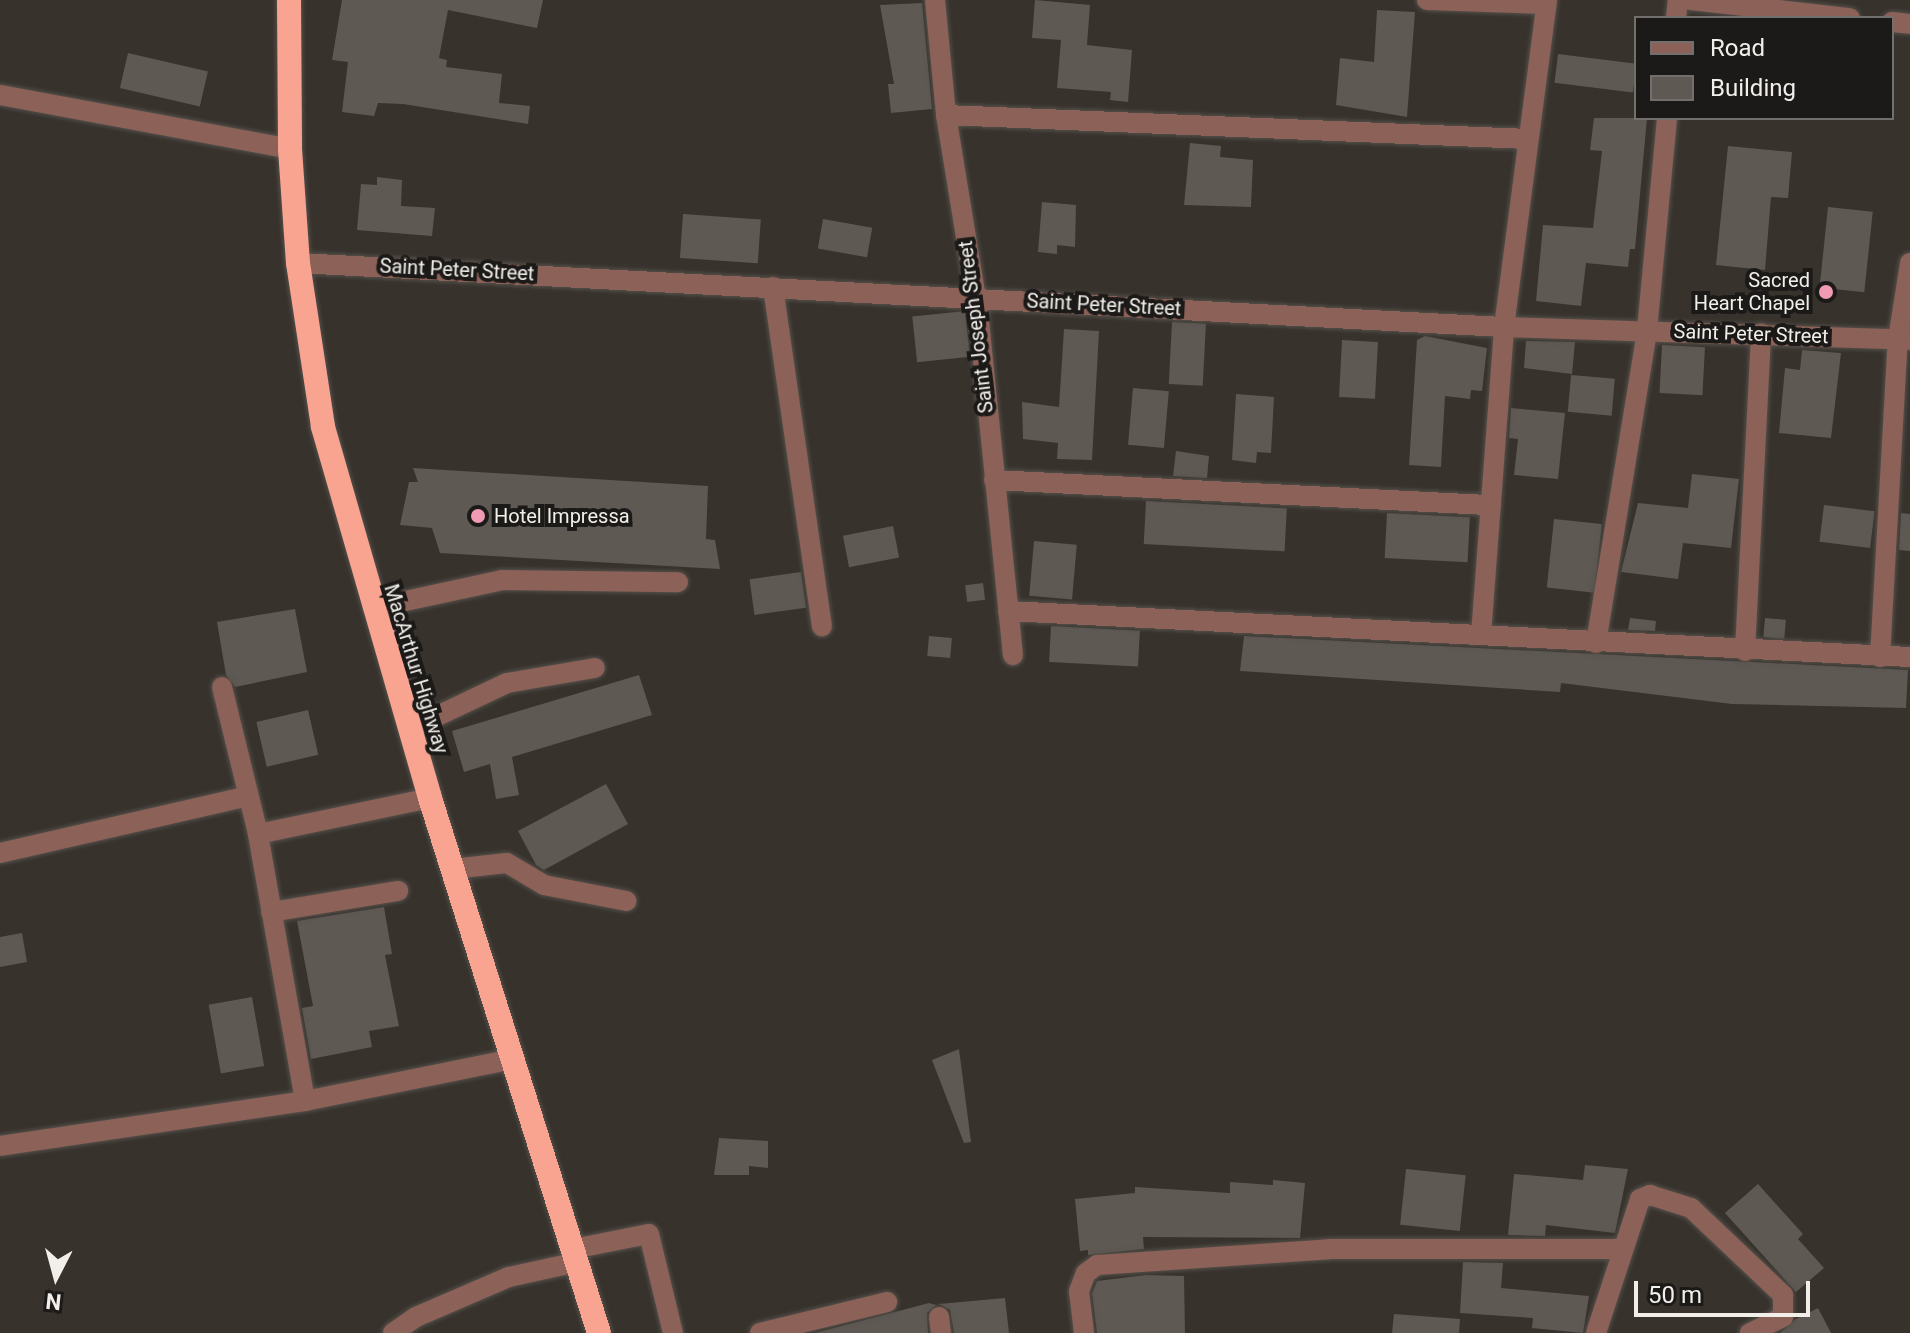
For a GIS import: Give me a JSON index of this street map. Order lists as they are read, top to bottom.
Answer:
{
  "streets": {
    "highway": ["MacArthur Highway"],
    "street": ["Saint Peter Street", "Saint Joseph Street"]
  },
  "crossings": [
    ["Saint Peter Street", "Saint Joseph Street"],
    ["Saint Peter Street", "MacArthur Highway"]
  ],
  "places": ["Sacred Heart Chapel", "Hotel Impressa"],
  "legend": ["Road", "Building"],
  "scale_bar": "50 m",
  "north": "bottom"
}
